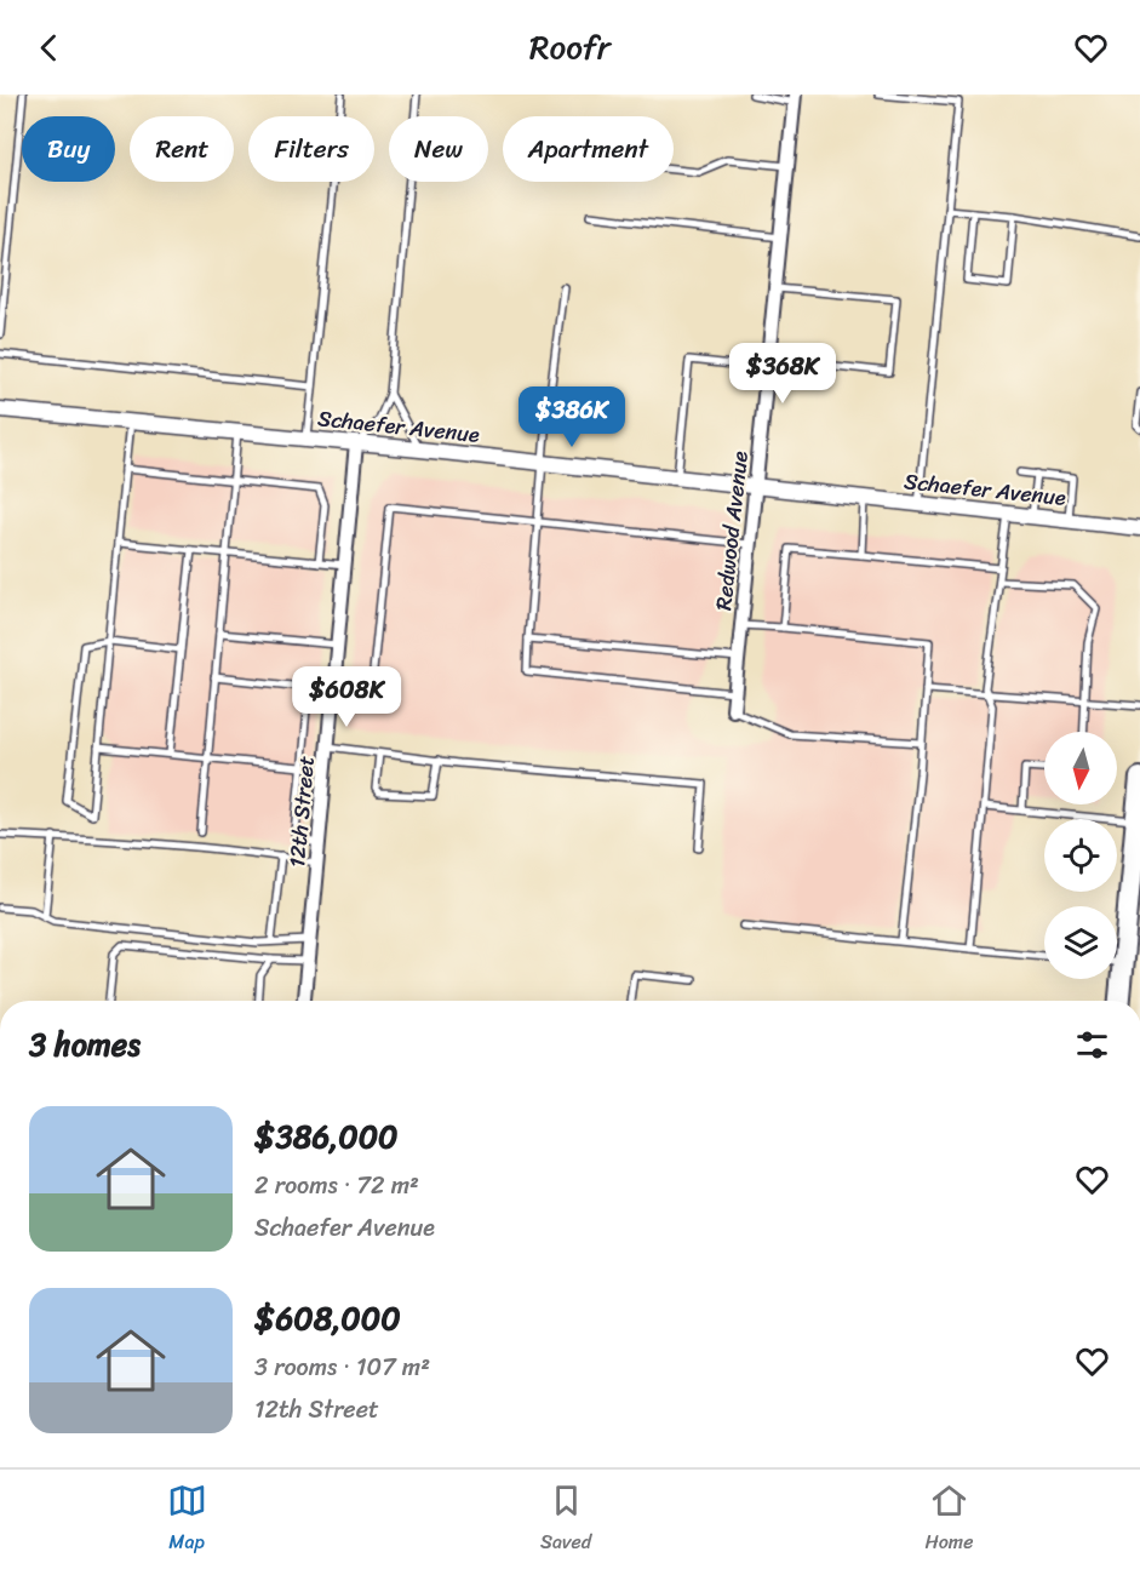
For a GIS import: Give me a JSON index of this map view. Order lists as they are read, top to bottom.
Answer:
{
  "streets": {
    "street": ["Schaefer Avenue", "Redwood Avenue", "12th Street"]
  },
  "crossings": [
    ["Schaefer Avenue", "Redwood Avenue"],
    ["Schaefer Avenue", "12th Street"]
  ],
  "north": "bottom",
  "page": {
    "header": "Roofr",
    "chip": [
      "Buy",
      "Rent",
      "Filters",
      "New",
      "Apartment"
    ],
    "price": ["$368K", "$386K", "$608K"],
    "heading": "3 homes",
    "list": [
      {
        "name": "$386,000",
        "note": "2 rooms · 72 m² · Schaefer Avenue"
      },
      {
        "name": "$608,000",
        "note": "3 rooms · 107 m² · 12th Street"
      }
    ],
    "tabs": ["Map", "Saved", "Home"]
  }
}
